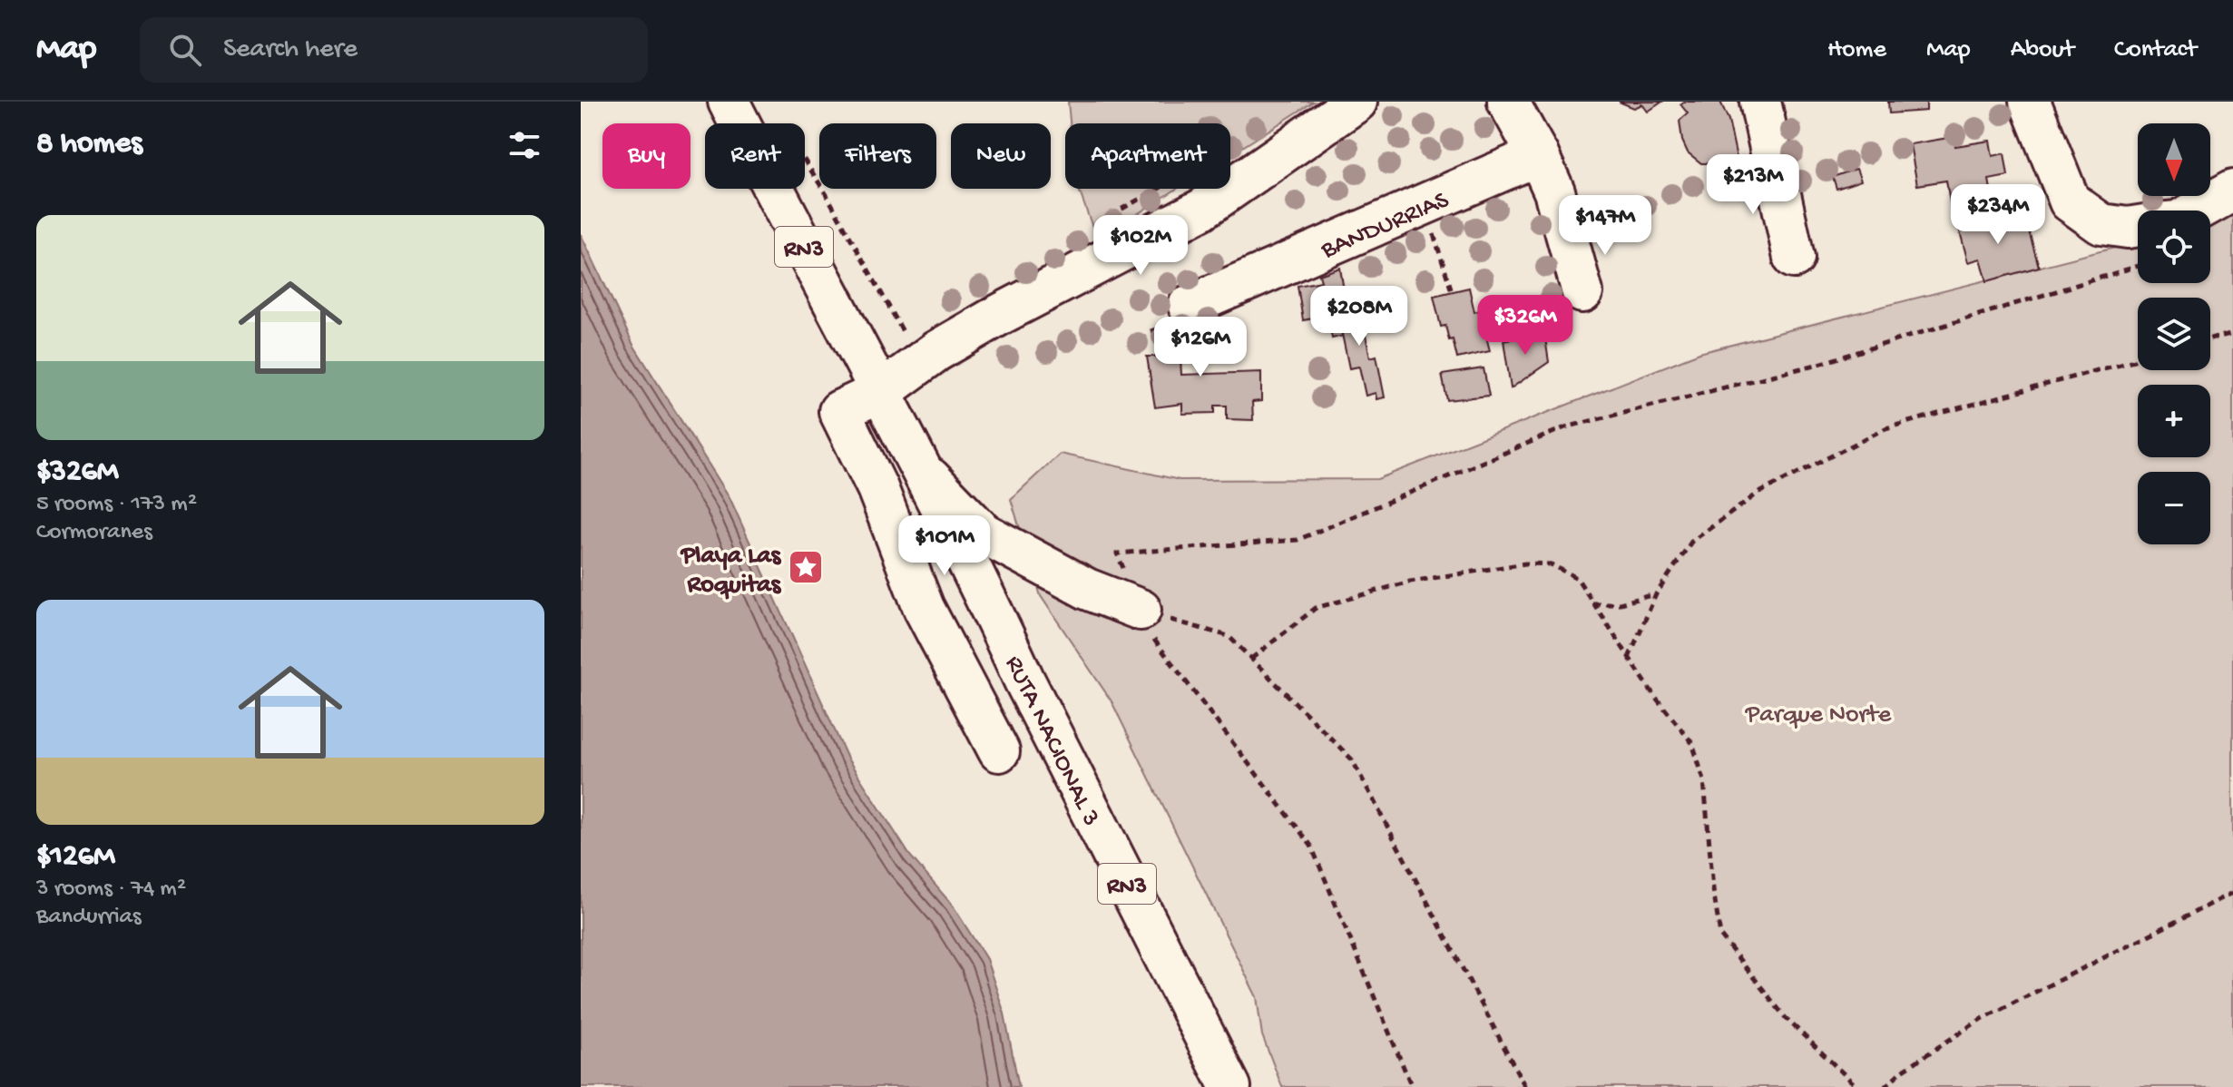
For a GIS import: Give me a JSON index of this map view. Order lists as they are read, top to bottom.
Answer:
{
  "streets": {
    "main road": ["BANDURRIAS", "RN3", "RUTA NACIONAL 3"]
  },
  "crossings": [
    ["RN3", "RUTA NACIONAL 3"]
  ],
  "parks": ["Parque Norte"],
  "places": {
    "place": ["Playa Las Roquitas"]
  },
  "north": "bottom",
  "page": {
    "header": "Map",
    "search": "Search here",
    "nav": [
      "Home",
      "Map",
      "About",
      "Contact"
    ],
    "heading": "8 homes",
    "map_buttons": ["+", "−"],
    "chip": [
      "Buy",
      "Rent",
      "Filters",
      "New",
      "Apartment"
    ],
    "price": [
      "$213M",
      "$234M",
      "$147M",
      "$102M",
      "$208M",
      "$326M",
      "$126M",
      "$101M"
    ],
    "list": [
      {
        "name": "$326M",
        "note": "5 rooms · 173 m² · Cormoranes"
      },
      {
        "name": "$126M",
        "note": "3 rooms · 74 m² · Bandurrias"
      }
    ]
  }
}
